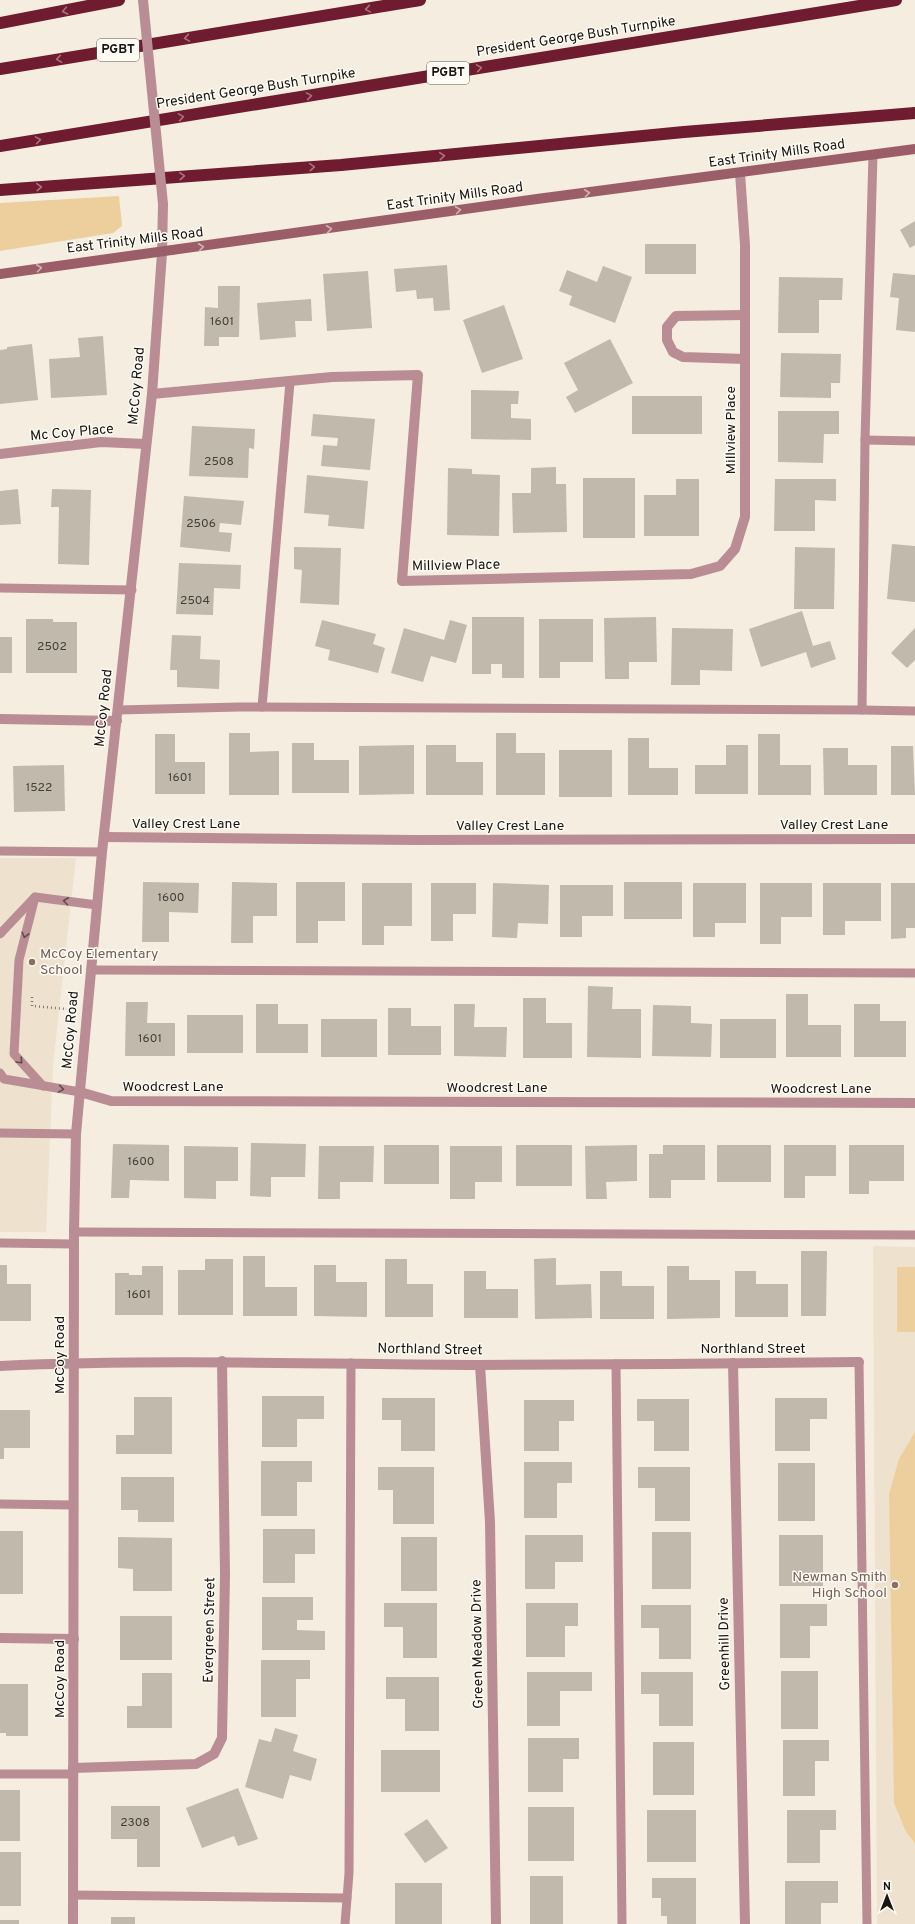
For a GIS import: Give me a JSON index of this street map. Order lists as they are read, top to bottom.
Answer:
{
  "streets": {
    "highway": ["President George Bush Turnpike", "PGBT"],
    "main road": ["East Trinity Mills Road"],
    "street": [
      "McCoy Road",
      "Millview Place",
      "Mc Coy Place",
      "Valley Crest Lane",
      "Woodcrest Lane",
      "Northland Street",
      "Evergreen Street",
      "Green Meadow Drive",
      "Greenhill Drive"
    ]
  },
  "crossings": [
    ["East Trinity Mills Road", "McCoy Road"],
    ["East Trinity Mills Road", "Millview Place"],
    ["McCoy Road", "Millview Place"],
    ["McCoy Road", "Mc Coy Place"],
    ["McCoy Road", "Valley Crest Lane"],
    ["McCoy Road", "Woodcrest Lane"],
    ["McCoy Road", "Northland Street"],
    ["McCoy Road", "Evergreen Street"],
    ["Northland Street", "Evergreen Street"],
    ["Northland Street", "Green Meadow Drive"],
    ["Northland Street", "Greenhill Drive"]
  ],
  "one_way": ["East Trinity Mills Road"],
  "places": ["McCoy Elementary School", "Newman Smith High School"],
  "house_numbers": [
    "1601",
    "2508",
    "2506",
    "2504",
    "2502",
    "1601",
    "1522",
    "1600",
    "1601",
    "1600",
    "1601",
    "2308"
  ],
  "north": "top"
}
